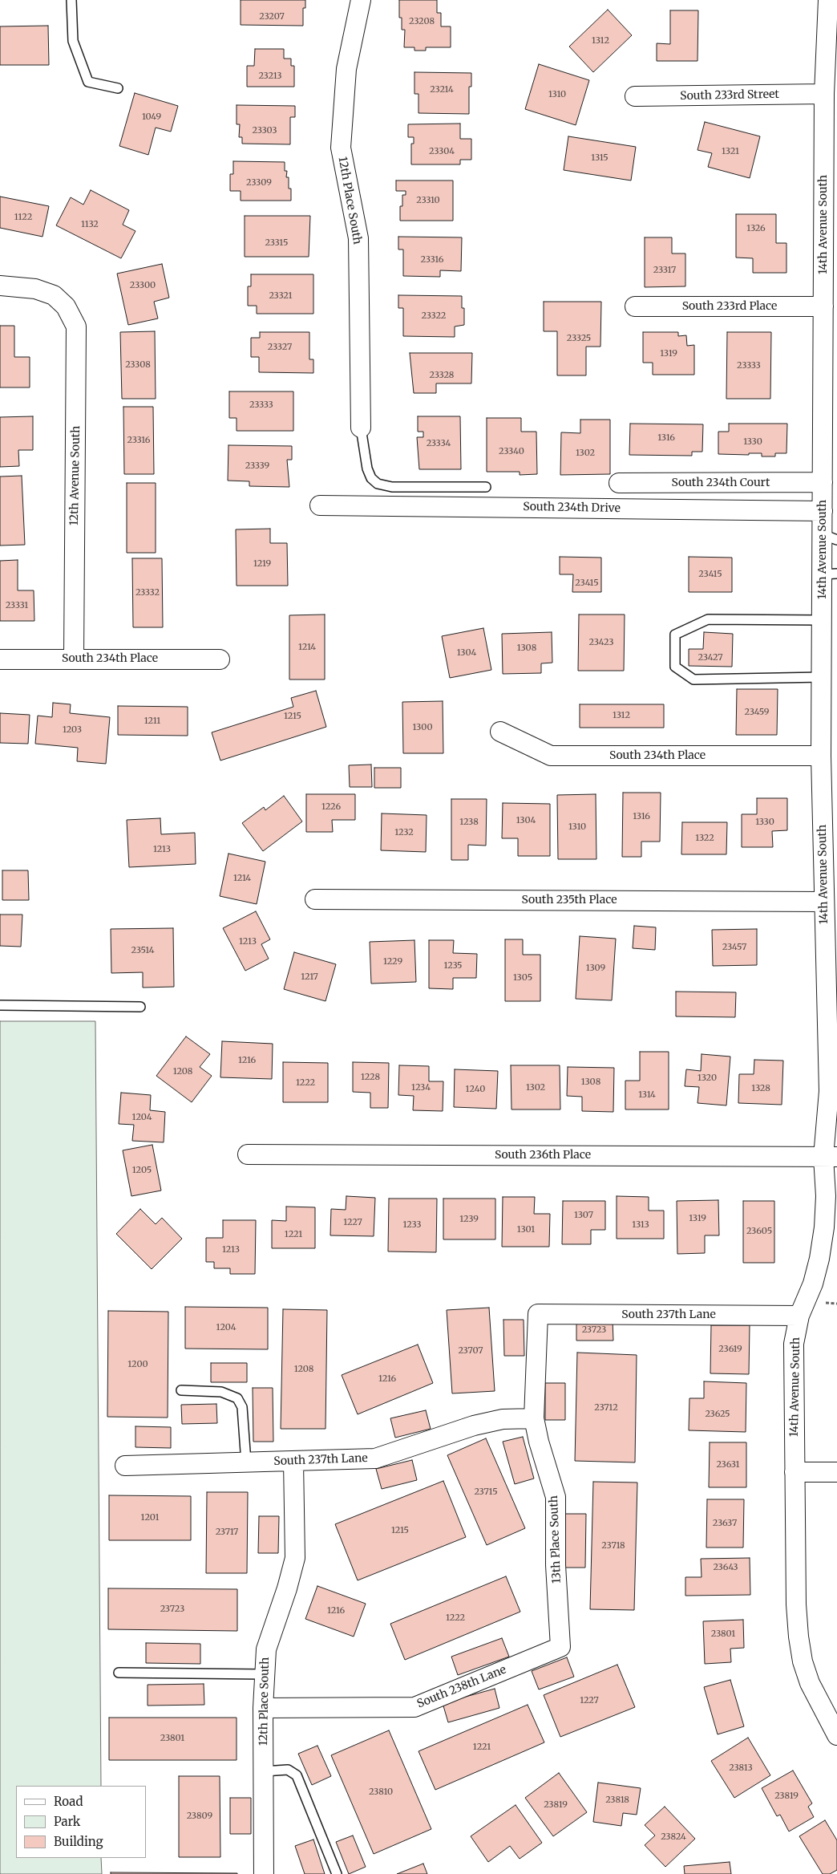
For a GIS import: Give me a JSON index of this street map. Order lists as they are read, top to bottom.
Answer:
{
  "streets": {
    "street": [
      "South 233rd Street",
      "12th Place South",
      "14th Avenue South",
      "South 233rd Place",
      "12th Avenue South",
      "South 234th Court",
      "South 234th Drive",
      "South 234th Place",
      "South 235th Place",
      "South 236th Place",
      "South 237th Lane",
      "13th Place South",
      "South 238th Lane"
    ]
  },
  "crossings": [
    ["South 233rd Street", "14th Avenue South"],
    ["12th Place South", "South 237th Lane"],
    ["12th Place South", "South 238th Lane"],
    ["14th Avenue South", "South 233rd Place"],
    ["14th Avenue South", "South 234th Court"],
    ["14th Avenue South", "South 234th Drive"],
    ["14th Avenue South", "South 234th Place"],
    ["14th Avenue South", "South 235th Place"],
    ["14th Avenue South", "South 236th Place"],
    ["14th Avenue South", "South 237th Lane"],
    ["12th Avenue South", "South 234th Place"],
    ["South 237th Lane", "13th Place South"],
    ["13th Place South", "South 238th Lane"]
  ],
  "house_numbers": [
    "23207",
    "23208",
    "1312",
    "23213",
    "23214",
    "1310",
    "1049",
    "23303",
    "23304",
    "1321",
    "1315",
    "23309",
    "23310",
    "1122",
    "1132",
    "1326",
    "23315",
    "23316",
    "23317",
    "23300",
    "23321",
    "23322",
    "23325",
    "23327",
    "1319",
    "23308",
    "23333",
    "23328",
    "23333",
    "1316",
    "23316",
    "1330",
    "23334",
    "23340",
    "1302",
    "23339",
    "1219",
    "23415",
    "23415",
    "23332",
    "23331",
    "23423",
    "1214",
    "1308",
    "1304",
    "23427",
    "23459",
    "1312",
    "1215",
    "1211",
    "1300",
    "1203",
    "1226",
    "1316",
    "1304",
    "1238",
    "1330",
    "1310",
    "1232",
    "1322",
    "1213",
    "1214",
    "1213",
    "23457",
    "23514",
    "1229",
    "1235",
    "1309",
    "1217",
    "1305",
    "1216",
    "1208",
    "1228",
    "1320",
    "1308",
    "1222",
    "1234",
    "1302",
    "1328",
    "1240",
    "1314",
    "1204",
    "1205",
    "1307",
    "1319",
    "1239",
    "1227",
    "1233",
    "1313",
    "1301",
    "23605",
    "1221",
    "1213",
    "1204",
    "23723",
    "23619",
    "23707",
    "1200",
    "1208",
    "1216",
    "23712",
    "23625",
    "23631",
    "23715",
    "1201",
    "23637",
    "1215",
    "23717",
    "23718",
    "23643",
    "23723",
    "1216",
    "1222",
    "23801",
    "1227",
    "23801",
    "1221",
    "23813",
    "23810",
    "23819",
    "23818",
    "23819",
    "23809",
    "23824"
  ],
  "legend": ["Road", "Park", "Building"]
}
